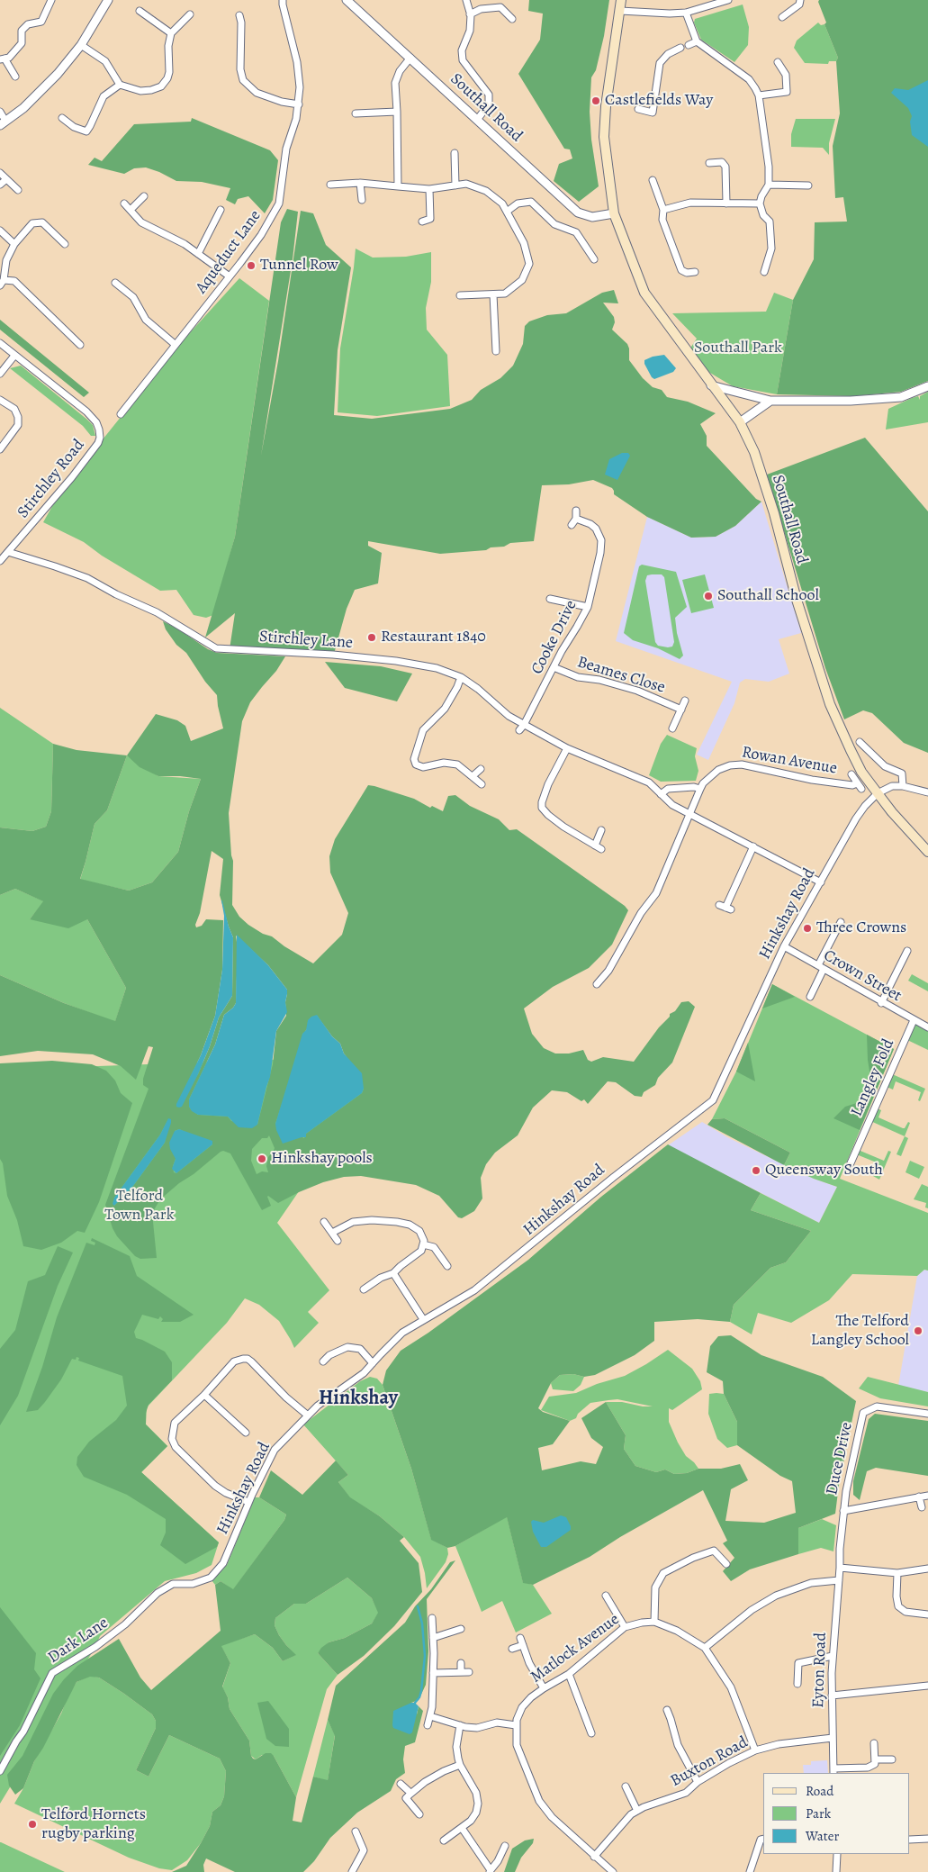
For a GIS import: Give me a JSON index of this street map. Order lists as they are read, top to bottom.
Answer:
{
  "streets": {
    "main road": ["Southall Road"],
    "street": [
      "Aqueduct Lane",
      "Stirchley Road",
      "Cooke Drive",
      "Stirchley Lane",
      "Beames Close",
      "Rowan Avenue",
      "Hinkshay Road",
      "Crown Street",
      "Langley Fold",
      "Duce Drive",
      "Dark Lane",
      "Matlock Avenue",
      "Eyton Road",
      "Buxton Road"
    ]
  },
  "crossings": [
    ["Southall Road", "Hinkshay Road"],
    ["Stirchley Road", "Stirchley Lane"],
    ["Cooke Drive", "Stirchley Lane"],
    ["Cooke Drive", "Beames Close"],
    ["Stirchley Lane", "Rowan Avenue"],
    ["Stirchley Lane", "Hinkshay Road"],
    ["Hinkshay Road", "Crown Street"],
    ["Hinkshay Road", "Dark Lane"],
    ["Crown Street", "Langley Fold"],
    ["Duce Drive", "Eyton Road"],
    ["Matlock Avenue", "Buxton Road"],
    ["Eyton Road", "Buxton Road"]
  ],
  "districts": ["Hinkshay"],
  "parks": ["Southall Park", "Telford Town Park"],
  "places": [
    "Castlefields Way",
    "Tunnel Row",
    "Southall School",
    "Restaurant 1840",
    "Three Crowns",
    "Hinkshay pools",
    "Queensway South",
    "The Telford Langley School",
    "Telford Hornets rugby parking"
  ],
  "legend": ["Road", "Park", "Water"]
}
